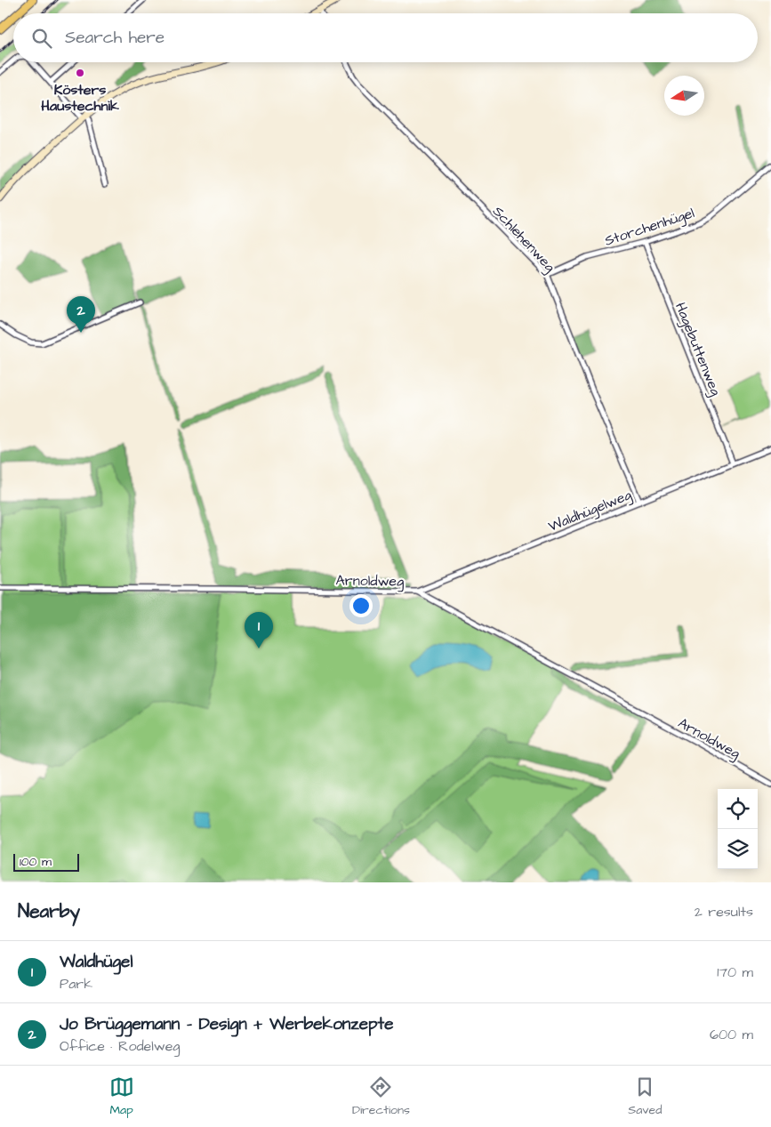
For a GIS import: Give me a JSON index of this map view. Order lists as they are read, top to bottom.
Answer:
{
  "streets": {
    "street": [
      "Storchenhügel",
      "Schlehenweg",
      "Hagebuttenweg",
      "Waldhügelweg",
      "Arnoldweg"
    ]
  },
  "crossings": [
    ["Storchenhügel", "Schlehenweg"],
    ["Storchenhügel", "Hagebuttenweg"],
    ["Schlehenweg", "Waldhügelweg"],
    ["Hagebuttenweg", "Waldhügelweg"],
    ["Waldhügelweg", "Arnoldweg"]
  ],
  "places": ["Kösters Haustechnik"],
  "scale_bar": "100 m",
  "north": "left",
  "page": {
    "search": "Search here",
    "pins": ["2", "1"],
    "scale": "100 m",
    "heading": ["Nearby", "2 results"],
    "list": [
      {
        "mark": "1",
        "name": "Waldhügel",
        "note": "Park",
        "value": "170 m"
      },
      {
        "mark": "2",
        "name": "Jo Brüggemann - Design + Werbekonzepte",
        "note": "Office · Rodelweg",
        "value": "600 m"
      }
    ],
    "nav": ["Map", "Directions", "Saved"]
  }
}
